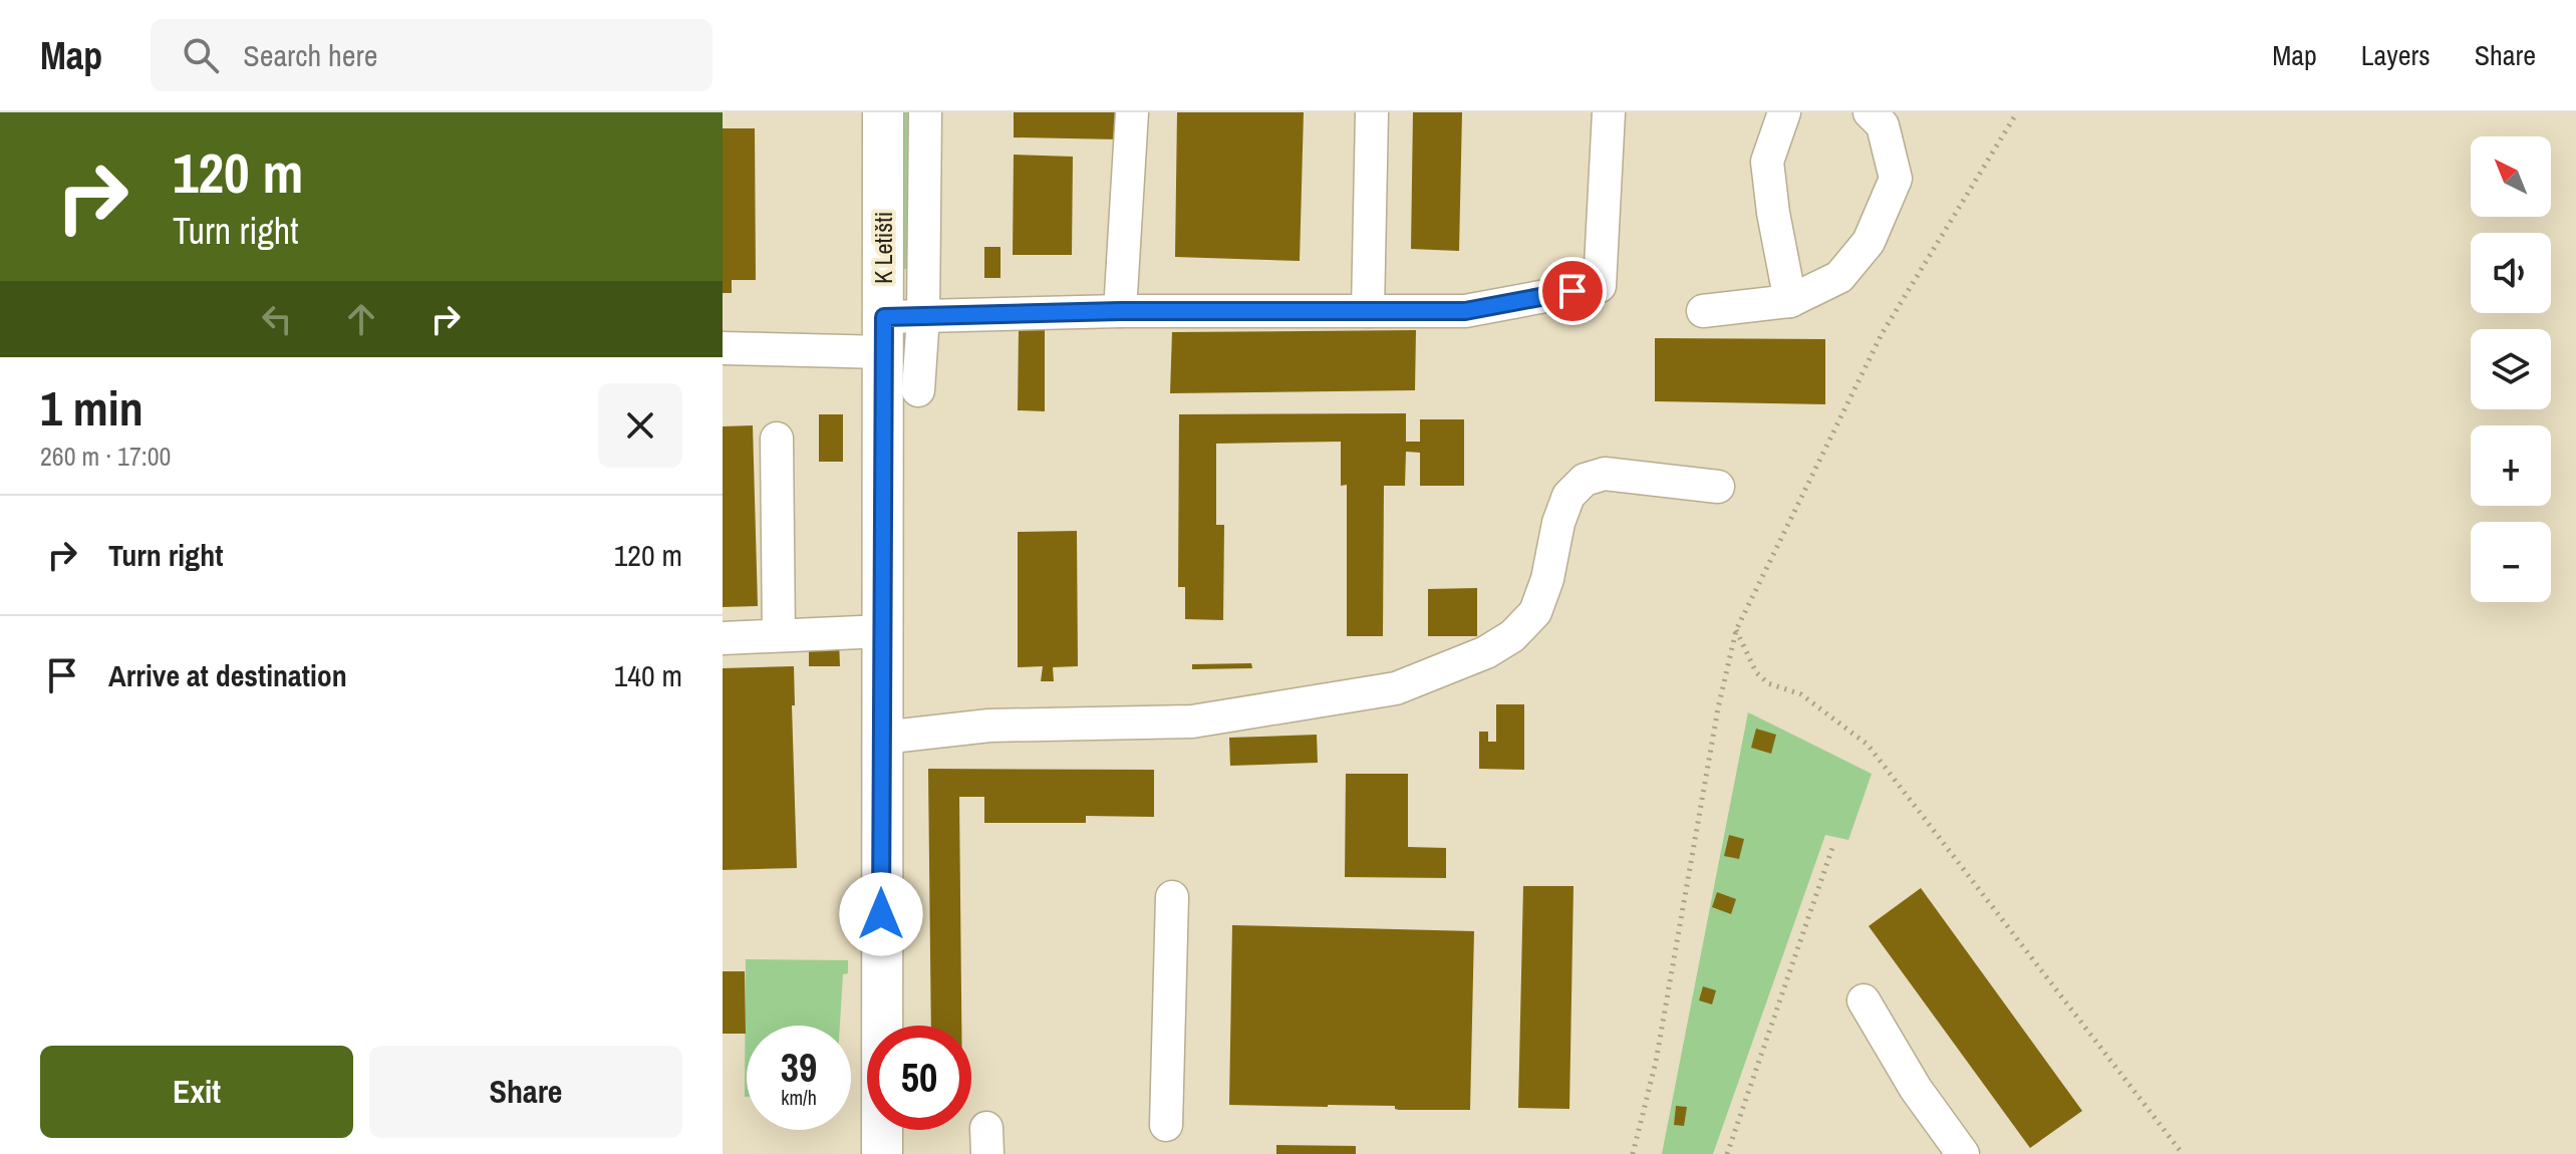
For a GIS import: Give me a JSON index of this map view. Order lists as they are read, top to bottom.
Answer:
{
  "streets": {
    "main road": ["K Letišti"]
  },
  "north": "top left",
  "page": {
    "header": "Map",
    "search": "Search here",
    "nav": ["Map", "Layers", "Share"],
    "turn": ["120 m", "Turn right"],
    "map_buttons": ["+", "−"],
    "heading": ["1 min", "260 m · 17:00"],
    "list": [
      {
        "name": "Turn right",
        "value": "120 m"
      },
      {
        "name": "Arrive at destination",
        "value": "140 m"
      }
    ],
    "speed": "39 km/h",
    "limit": "50",
    "buttons": ["Exit", "Share"]
  }
}
